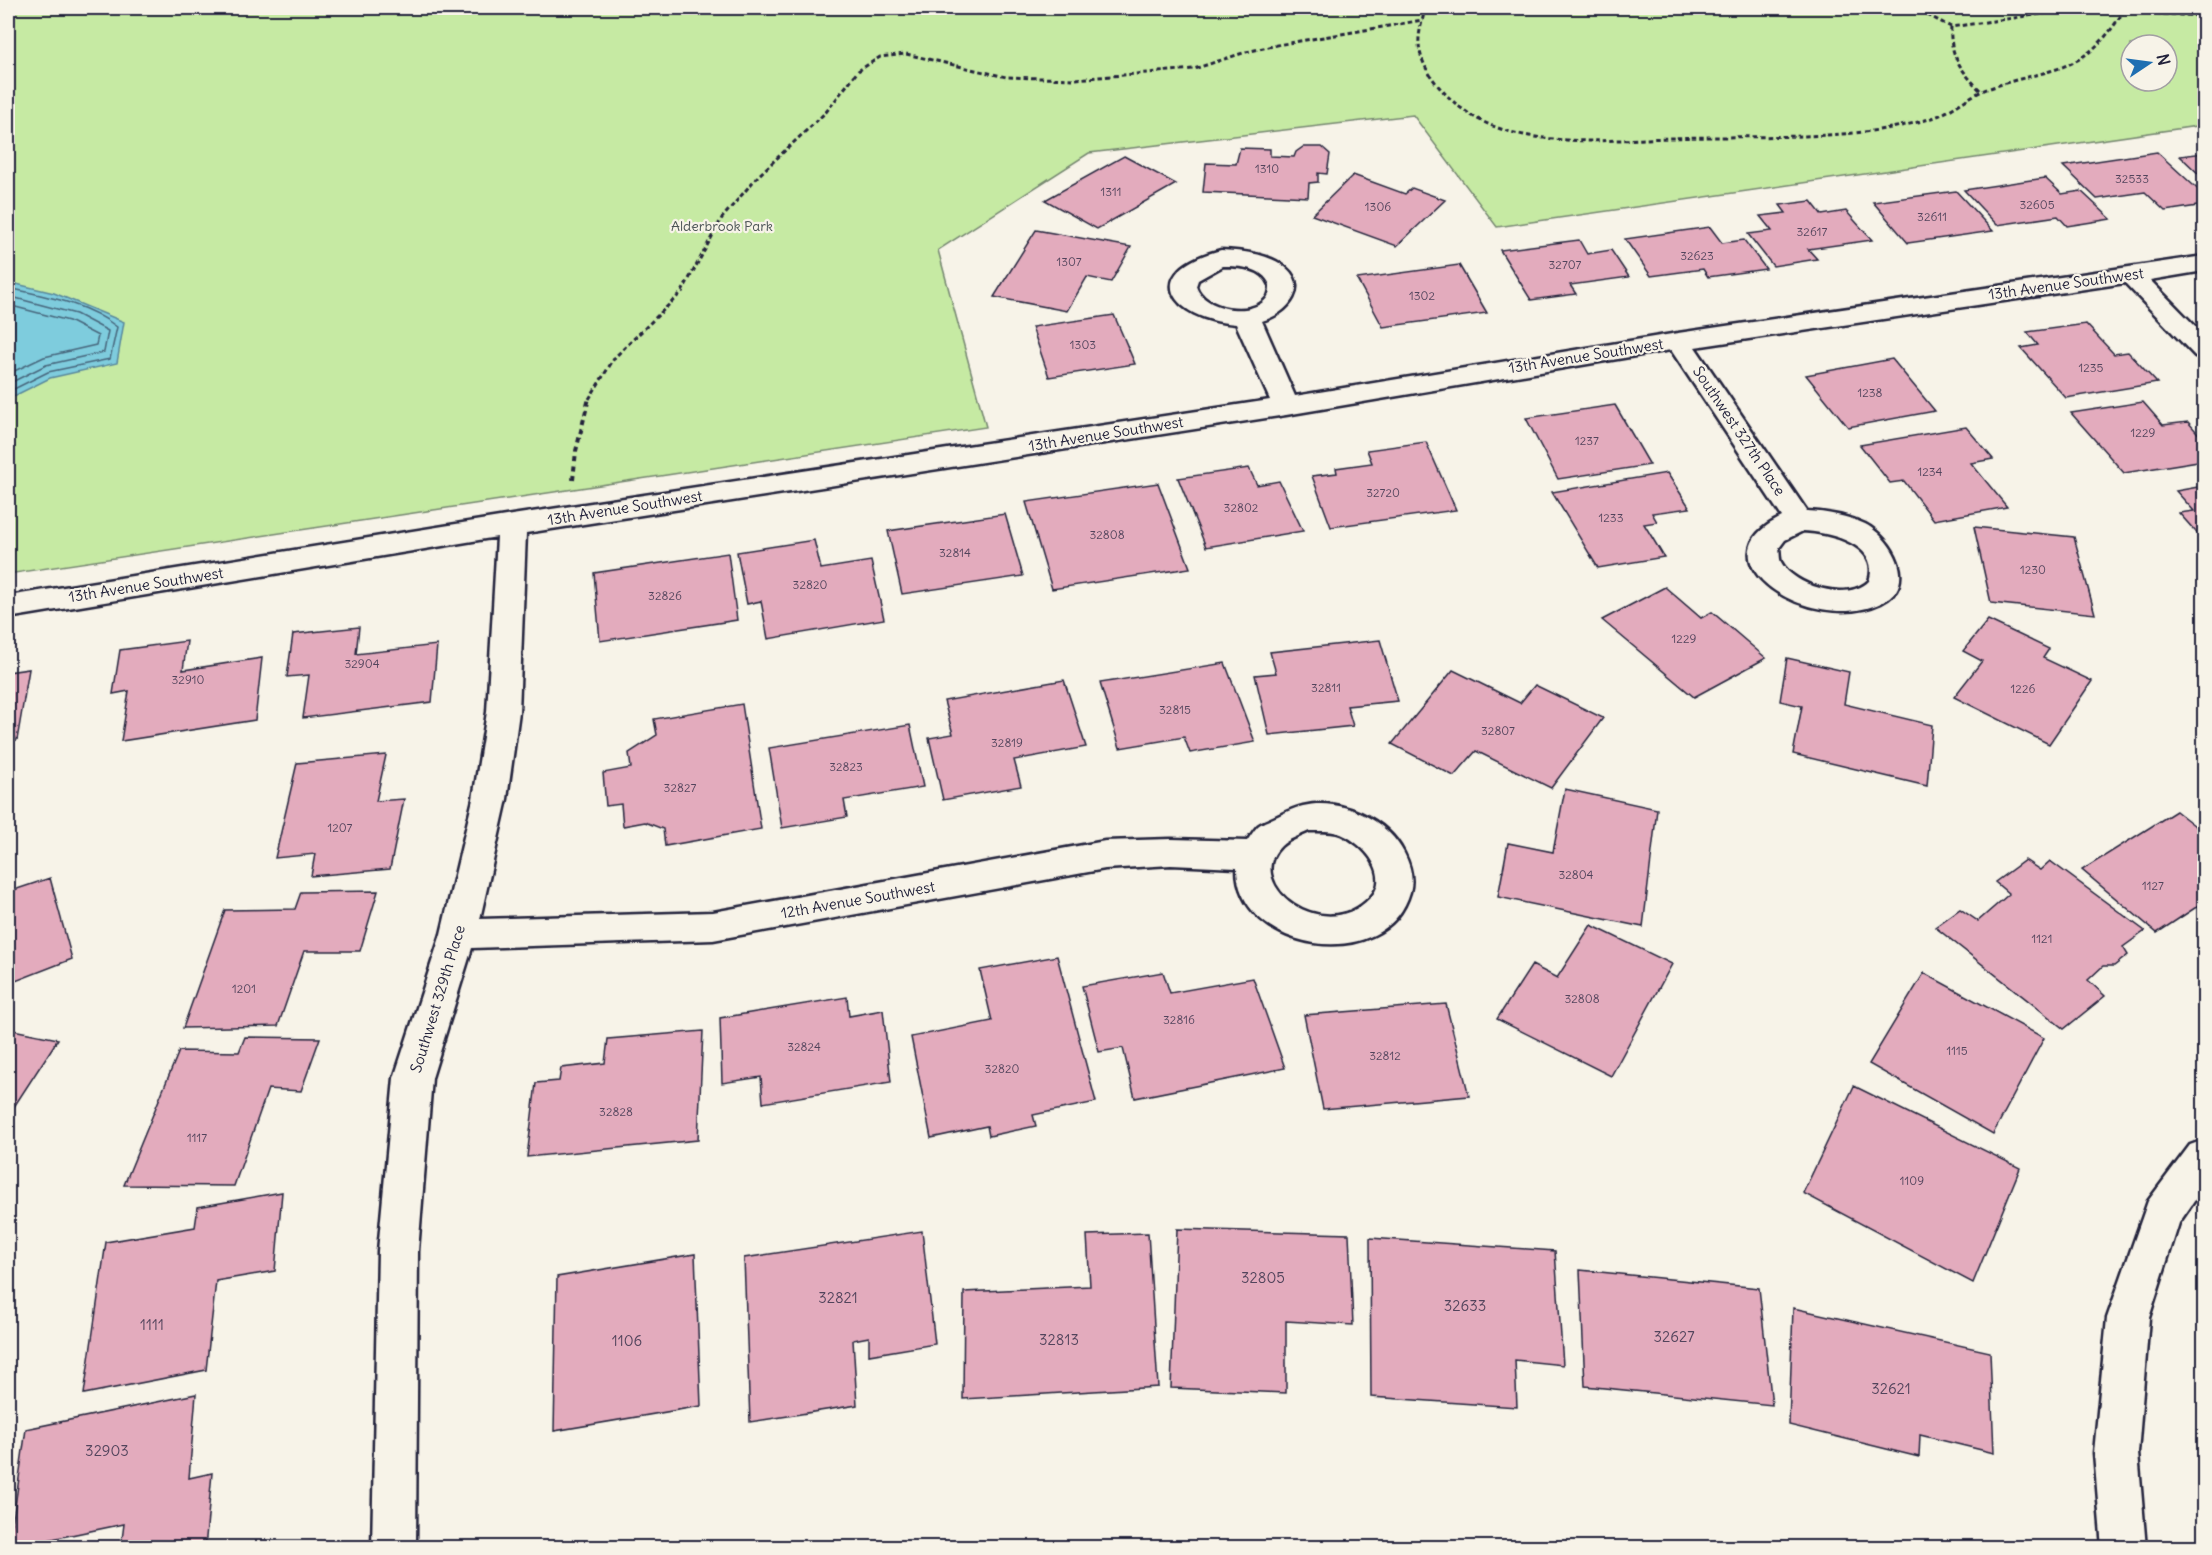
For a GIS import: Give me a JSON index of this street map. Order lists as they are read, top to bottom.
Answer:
{
  "streets": {
    "street": [
      "13th Avenue Southwest",
      "Southwest 327th Place",
      "12th Avenue Southwest",
      "Southwest 329th Place"
    ]
  },
  "crossings": [
    ["13th Avenue Southwest", "Southwest 327th Place"],
    ["13th Avenue Southwest", "Southwest 329th Place"],
    ["12th Avenue Southwest", "Southwest 329th Place"]
  ],
  "parks": ["Alderbrook Park"],
  "house_numbers": [
    "1310",
    "32533",
    "1311",
    "32605",
    "1306",
    "32611",
    "32617",
    "32623",
    "1307",
    "32707",
    "1302",
    "1303",
    "1235",
    "1238",
    "1229",
    "1237",
    "1234",
    "32720",
    "32802",
    "1233",
    "32808",
    "32814",
    "1230",
    "32820",
    "32826",
    "1229",
    "32904",
    "32910",
    "32811",
    "1226",
    "32815",
    "32807",
    "32819",
    "32823",
    "32827",
    "1207",
    "32804",
    "1127",
    "1121",
    "1201",
    "32808",
    "32816",
    "32824",
    "1115",
    "32812",
    "32820",
    "32828",
    "1117",
    "1109",
    "32805",
    "32821",
    "32633",
    "1111",
    "32627",
    "32813",
    "1106",
    "32621",
    "32903"
  ],
  "north": "right"
}
